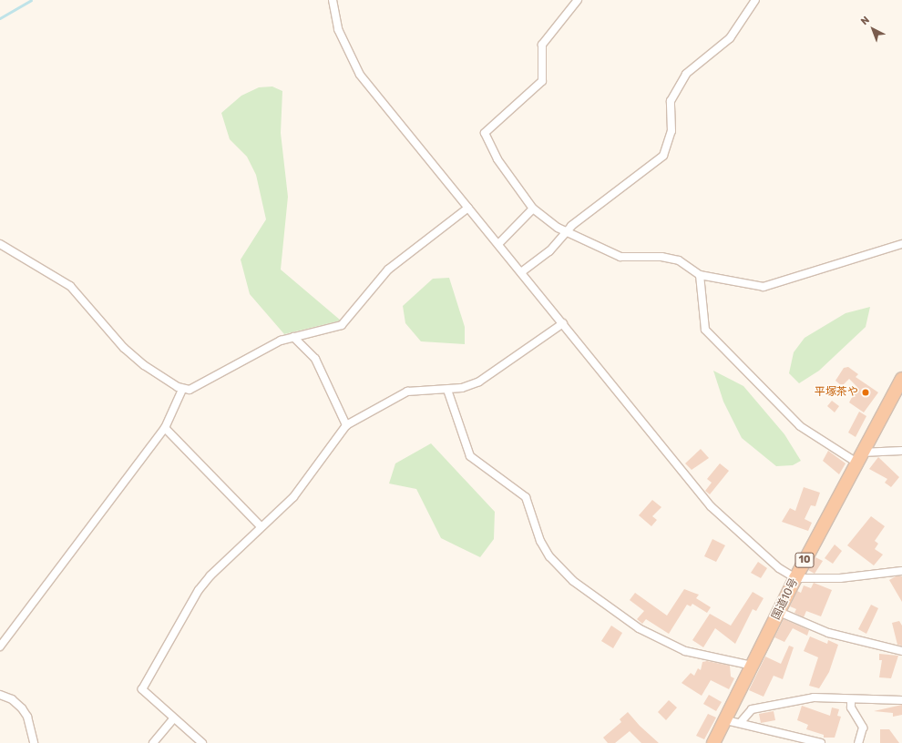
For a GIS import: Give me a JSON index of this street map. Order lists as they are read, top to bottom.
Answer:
{
  "streets": {
    "highway": ["10", "国道10号"]
  },
  "places": ["平塚茶や"],
  "north": "top left"
}
